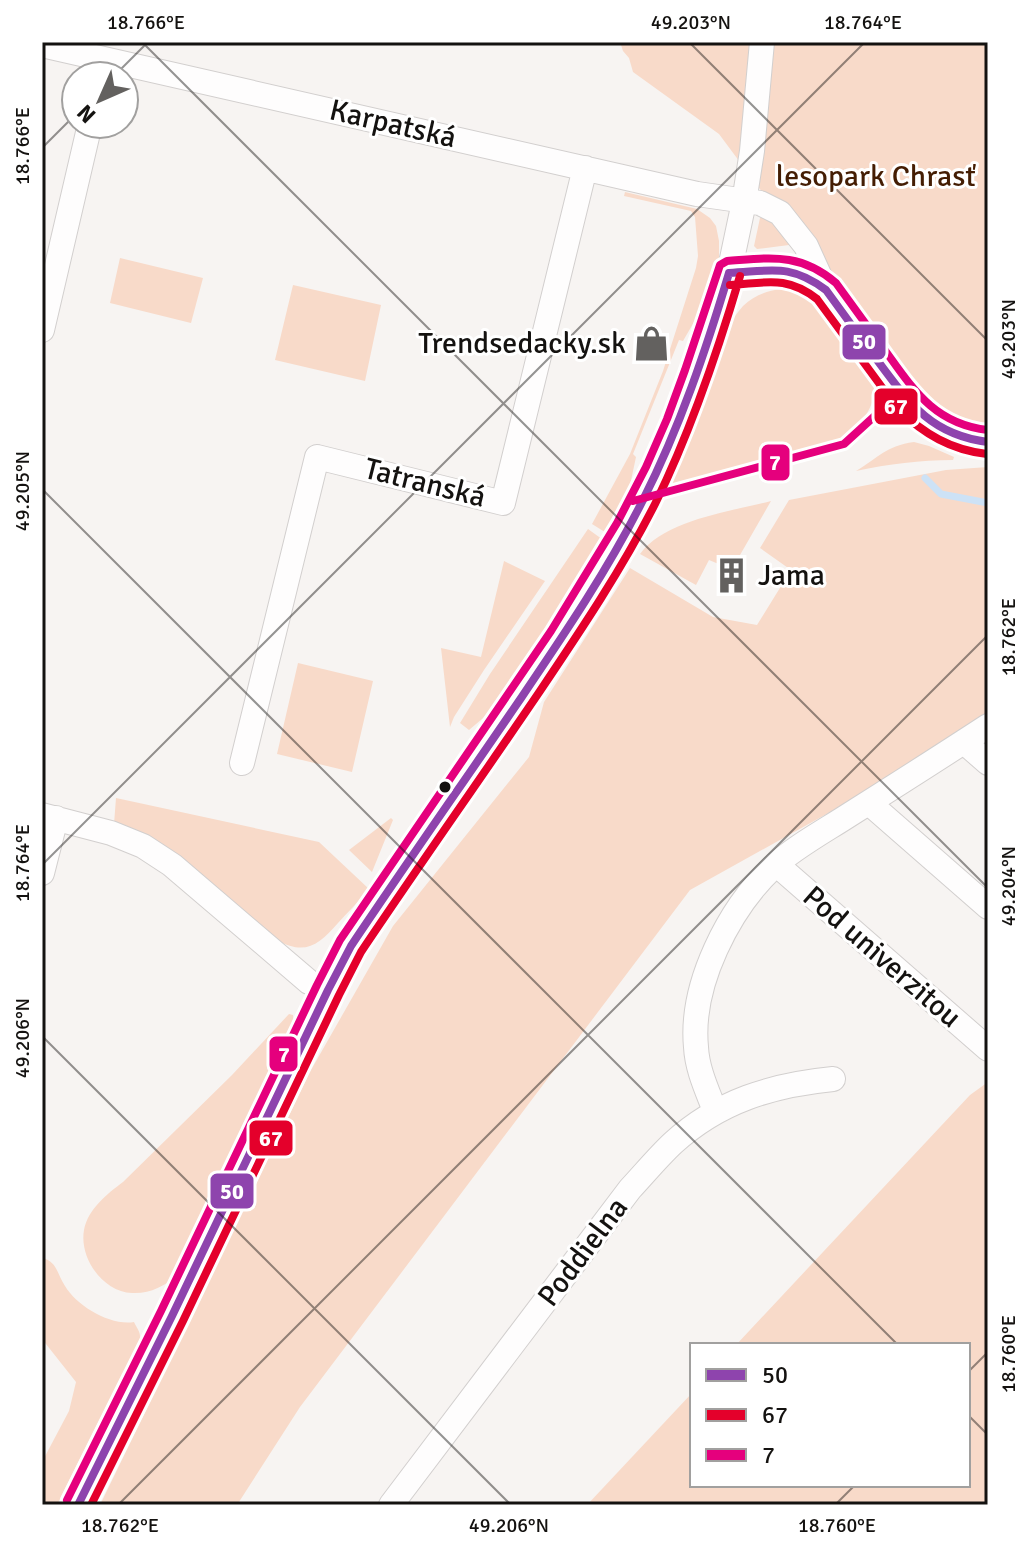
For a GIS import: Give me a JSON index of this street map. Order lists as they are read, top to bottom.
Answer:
{
  "streets": {
    "street": [
      "Karpatská",
      "Tatranská",
      "Pod univerzitou",
      "Poddielna"
    ]
  },
  "crossings": [
    ["Karpatská", "Tatranská"],
    ["Pod univerzitou", "Poddielna"]
  ],
  "parks": ["lesopark Chrasť"],
  "places": {
    "shop": ["Trendsedacky.sk"],
    "building": ["Jama"]
  },
  "lines": ["transit line 7", "transit line 50", "transit line 67"],
  "legend": ["50", "67", "7"],
  "north": "bottom left",
  "coordinates": [
    "18.766°E",
    "49.203°N",
    "18.764°E",
    "49.205°N",
    "18.762°E",
    "49.204°N",
    "49.206°N",
    "18.760°E"
  ]
}
